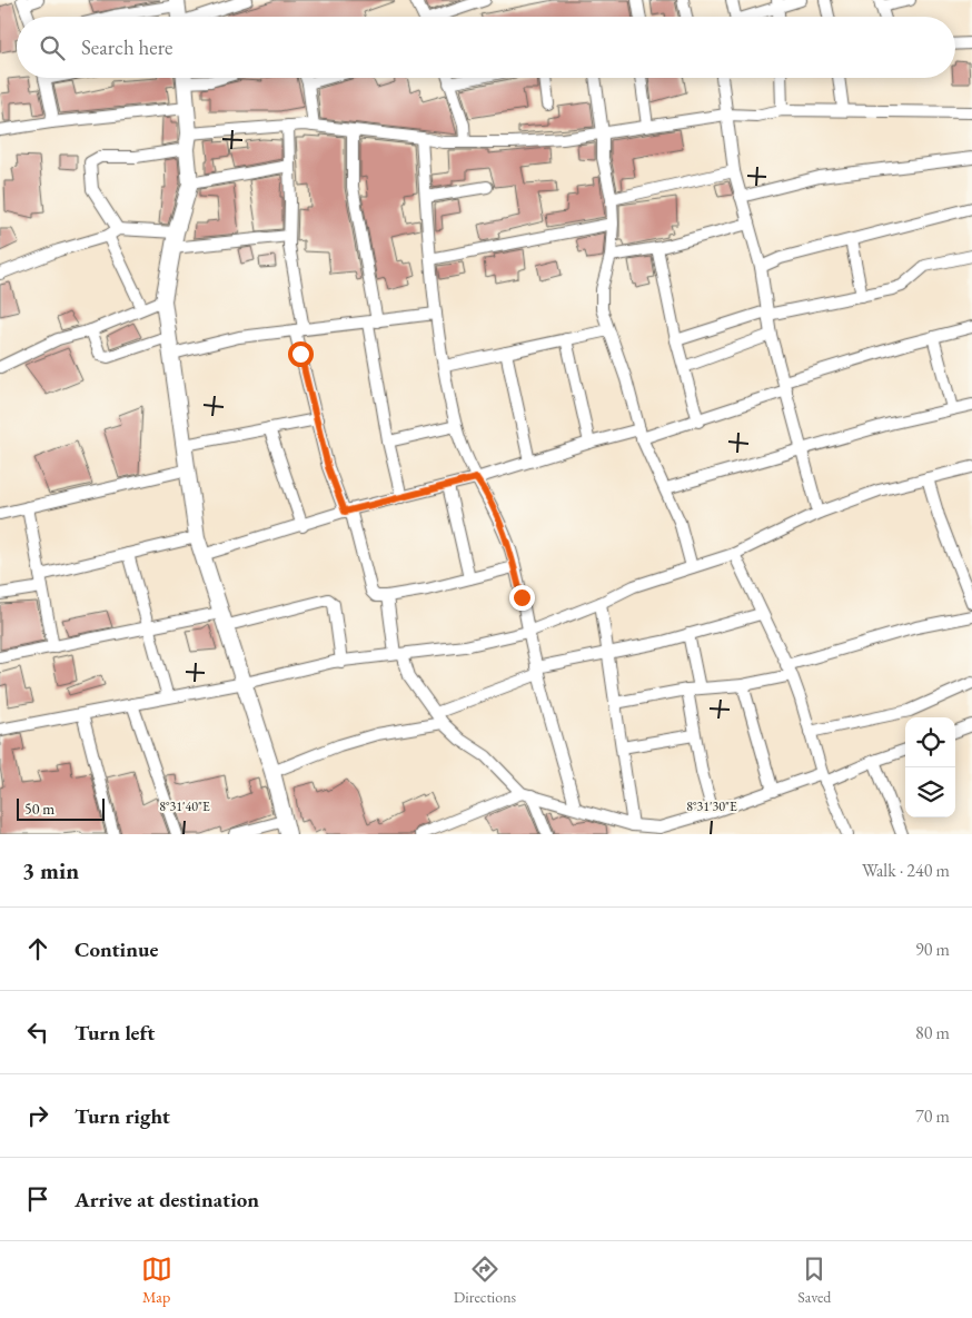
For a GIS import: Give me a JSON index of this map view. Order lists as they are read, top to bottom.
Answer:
{
  "scale_bar": "50 m",
  "page": {
    "search": "Search here",
    "scale": "50 m",
    "heading": ["3 min", "Walk · 240 m"],
    "list": [
      ["Continue", "90 m"],
      ["Turn left", "80 m"],
      ["Turn right", "70 m"],
      "Arrive at destination"
    ],
    "nav": ["Map", "Directions", "Saved"]
  },
  "coordinates": ["8°31'40\"E", "8°31'30\"E"]
}
